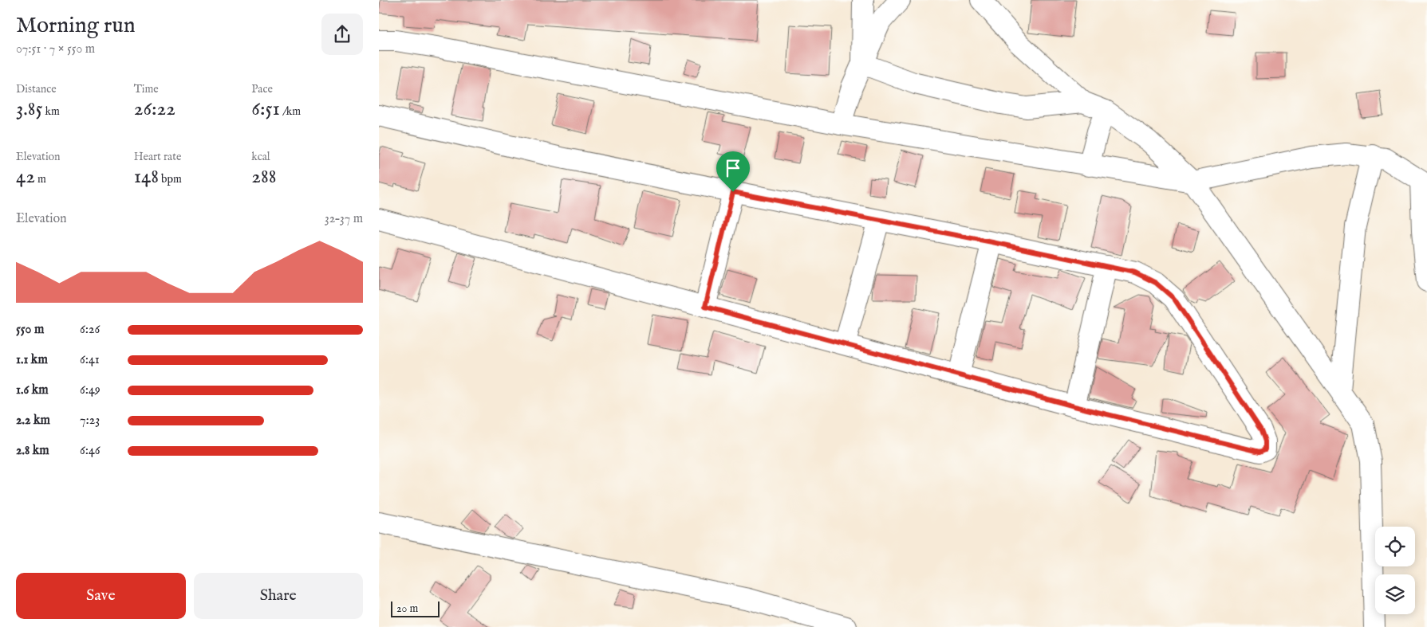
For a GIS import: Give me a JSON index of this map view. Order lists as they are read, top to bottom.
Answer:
{
  "scale_bar": "20 m",
  "page": {
    "heading": ["Morning run", "07:51 · 7 × 550 m"],
    "stats": [
      ["Distance", "3.85 km"],
      ["Time", "26:22"],
      ["Pace", "6:51 /km"],
      ["Elevation", "42 m"],
      ["Heart rate", "148 bpm"],
      ["kcal", "288"]
    ],
    "chart": ["Elevation", "32–37 m"],
    "list": [
      {
        "name": "550 m",
        "note": "6:26"
      },
      {
        "name": "1.1 km",
        "note": "6:41"
      },
      {
        "name": "1.6 km",
        "note": "6:49"
      },
      {
        "name": "2.2 km",
        "note": "7:23"
      },
      {
        "name": "2.8 km",
        "note": "6:46"
      }
    ],
    "buttons": ["Save", "Share"],
    "scale": "20 m"
  }
}
